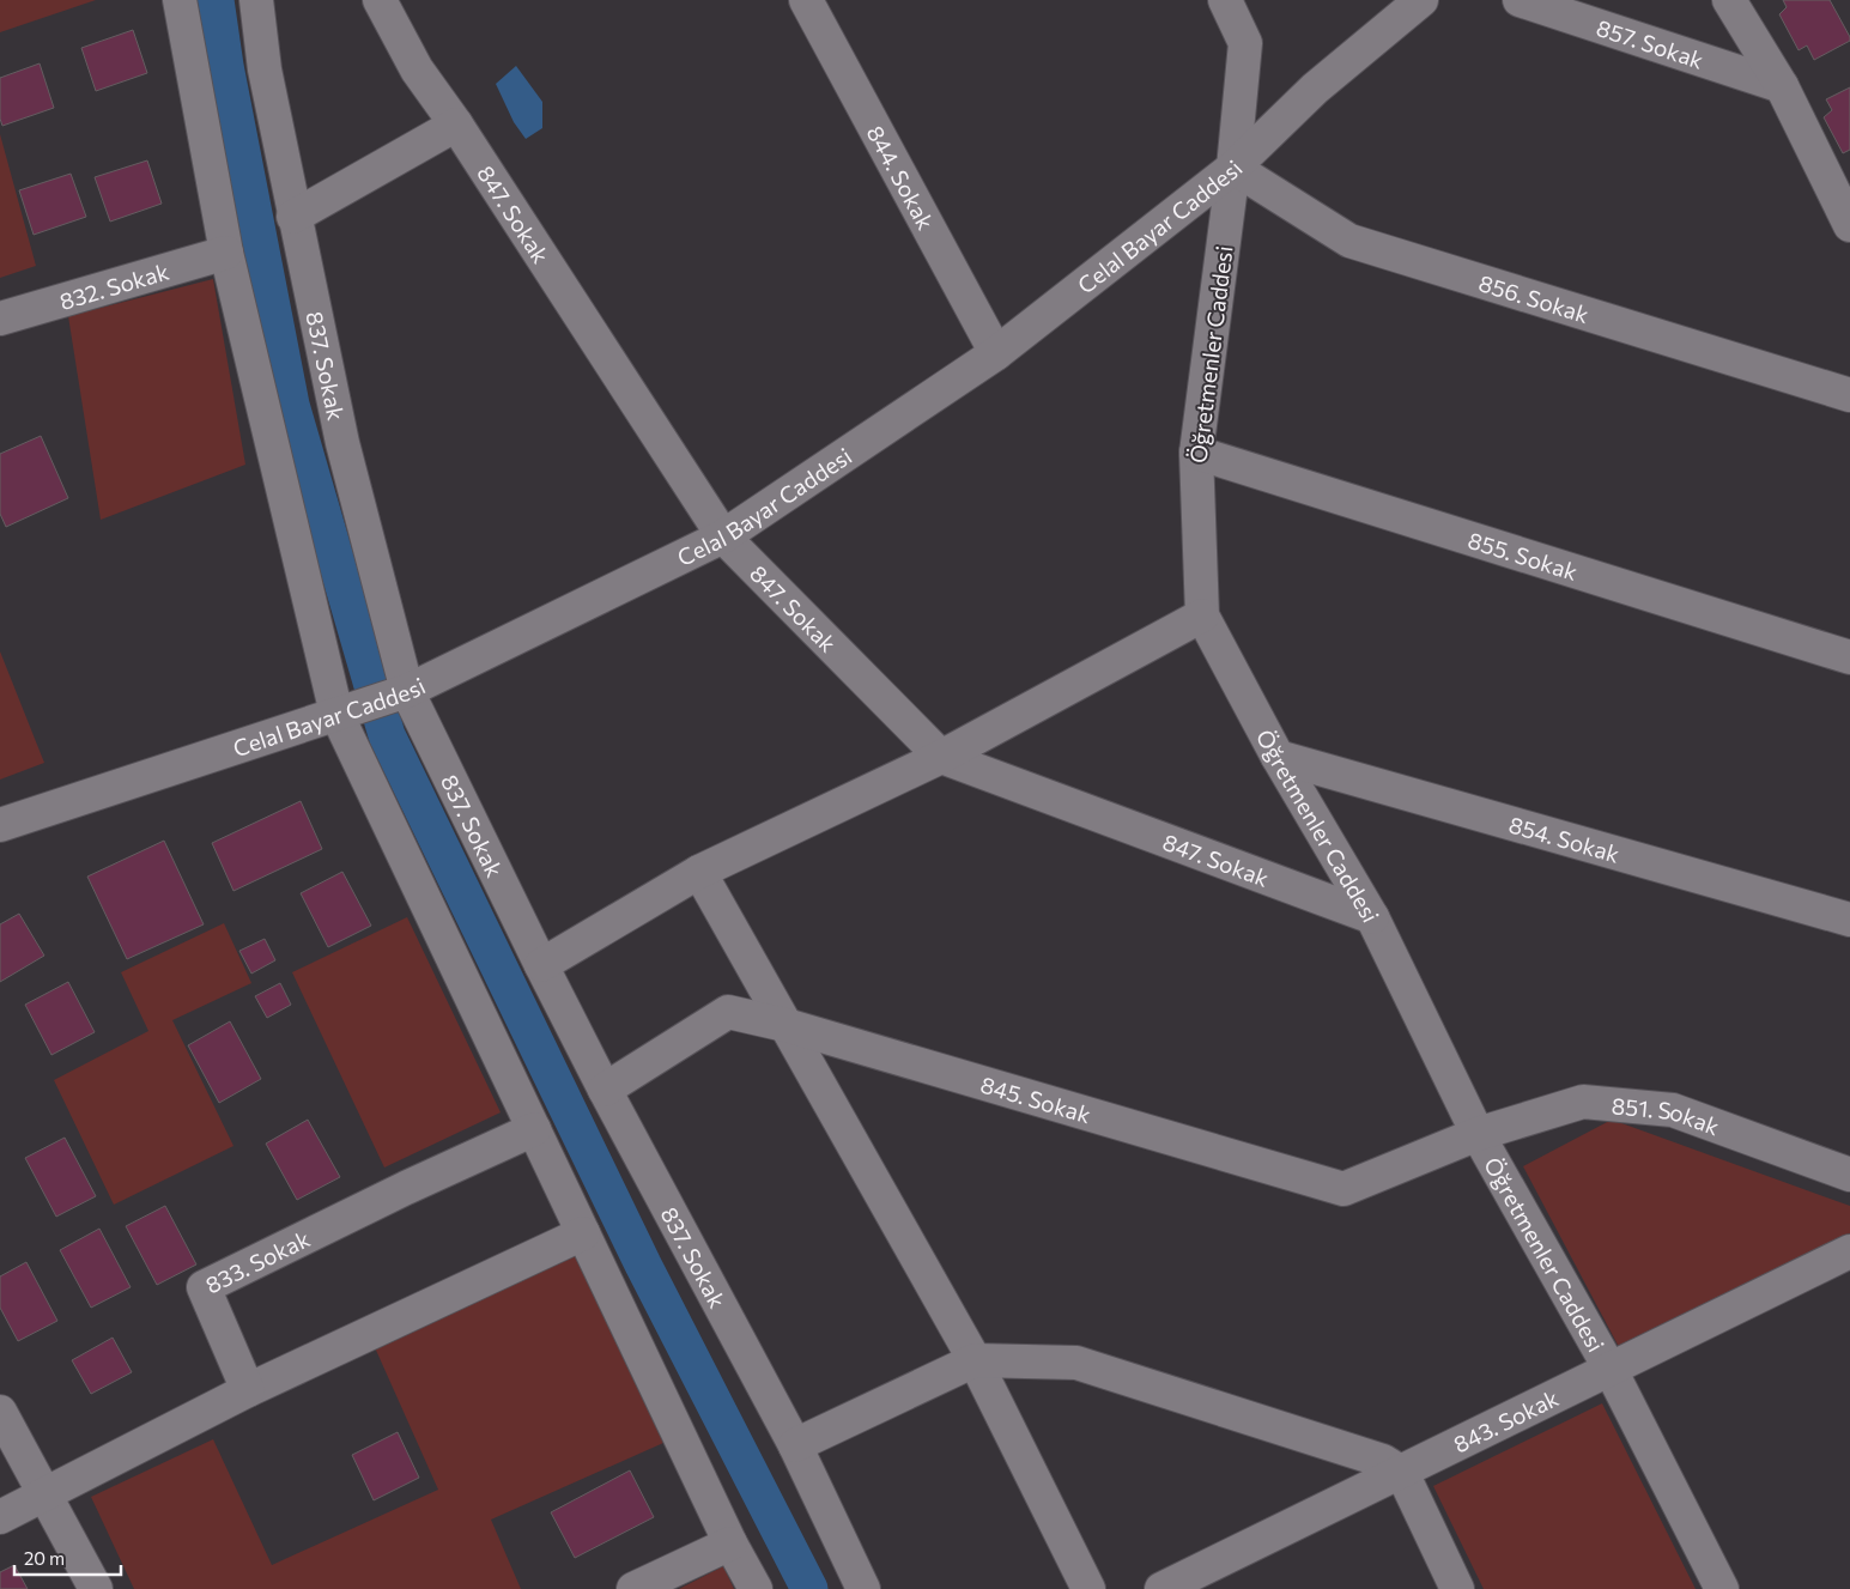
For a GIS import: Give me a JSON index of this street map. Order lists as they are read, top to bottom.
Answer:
{
  "streets": {
    "street": [
      "857. Sokak",
      "844. Sokak",
      "847. Sokak",
      "Celal Bayar Caddesi",
      "832. Sokak",
      "856. Sokak",
      "Öğretmenler Caddesi",
      "837. Sokak",
      "855. Sokak",
      "854. Sokak",
      "845. Sokak",
      "851. Sokak",
      "833. Sokak",
      "843. Sokak"
    ]
  },
  "crossings": [
    ["844. Sokak", "Celal Bayar Caddesi"],
    ["847. Sokak", "Celal Bayar Caddesi"],
    ["847. Sokak", "Öğretmenler Caddesi"],
    ["Celal Bayar Caddesi", "856. Sokak"],
    ["Celal Bayar Caddesi", "Öğretmenler Caddesi"],
    ["Celal Bayar Caddesi", "837. Sokak"],
    ["856. Sokak", "Öğretmenler Caddesi"],
    ["Öğretmenler Caddesi", "855. Sokak"],
    ["Öğretmenler Caddesi", "854. Sokak"],
    ["Öğretmenler Caddesi", "845. Sokak"],
    ["Öğretmenler Caddesi", "851. Sokak"],
    ["Öğretmenler Caddesi", "843. Sokak"],
    ["837. Sokak", "845. Sokak"],
    ["845. Sokak", "851. Sokak"]
  ],
  "scale_bar": "20 m"
}
